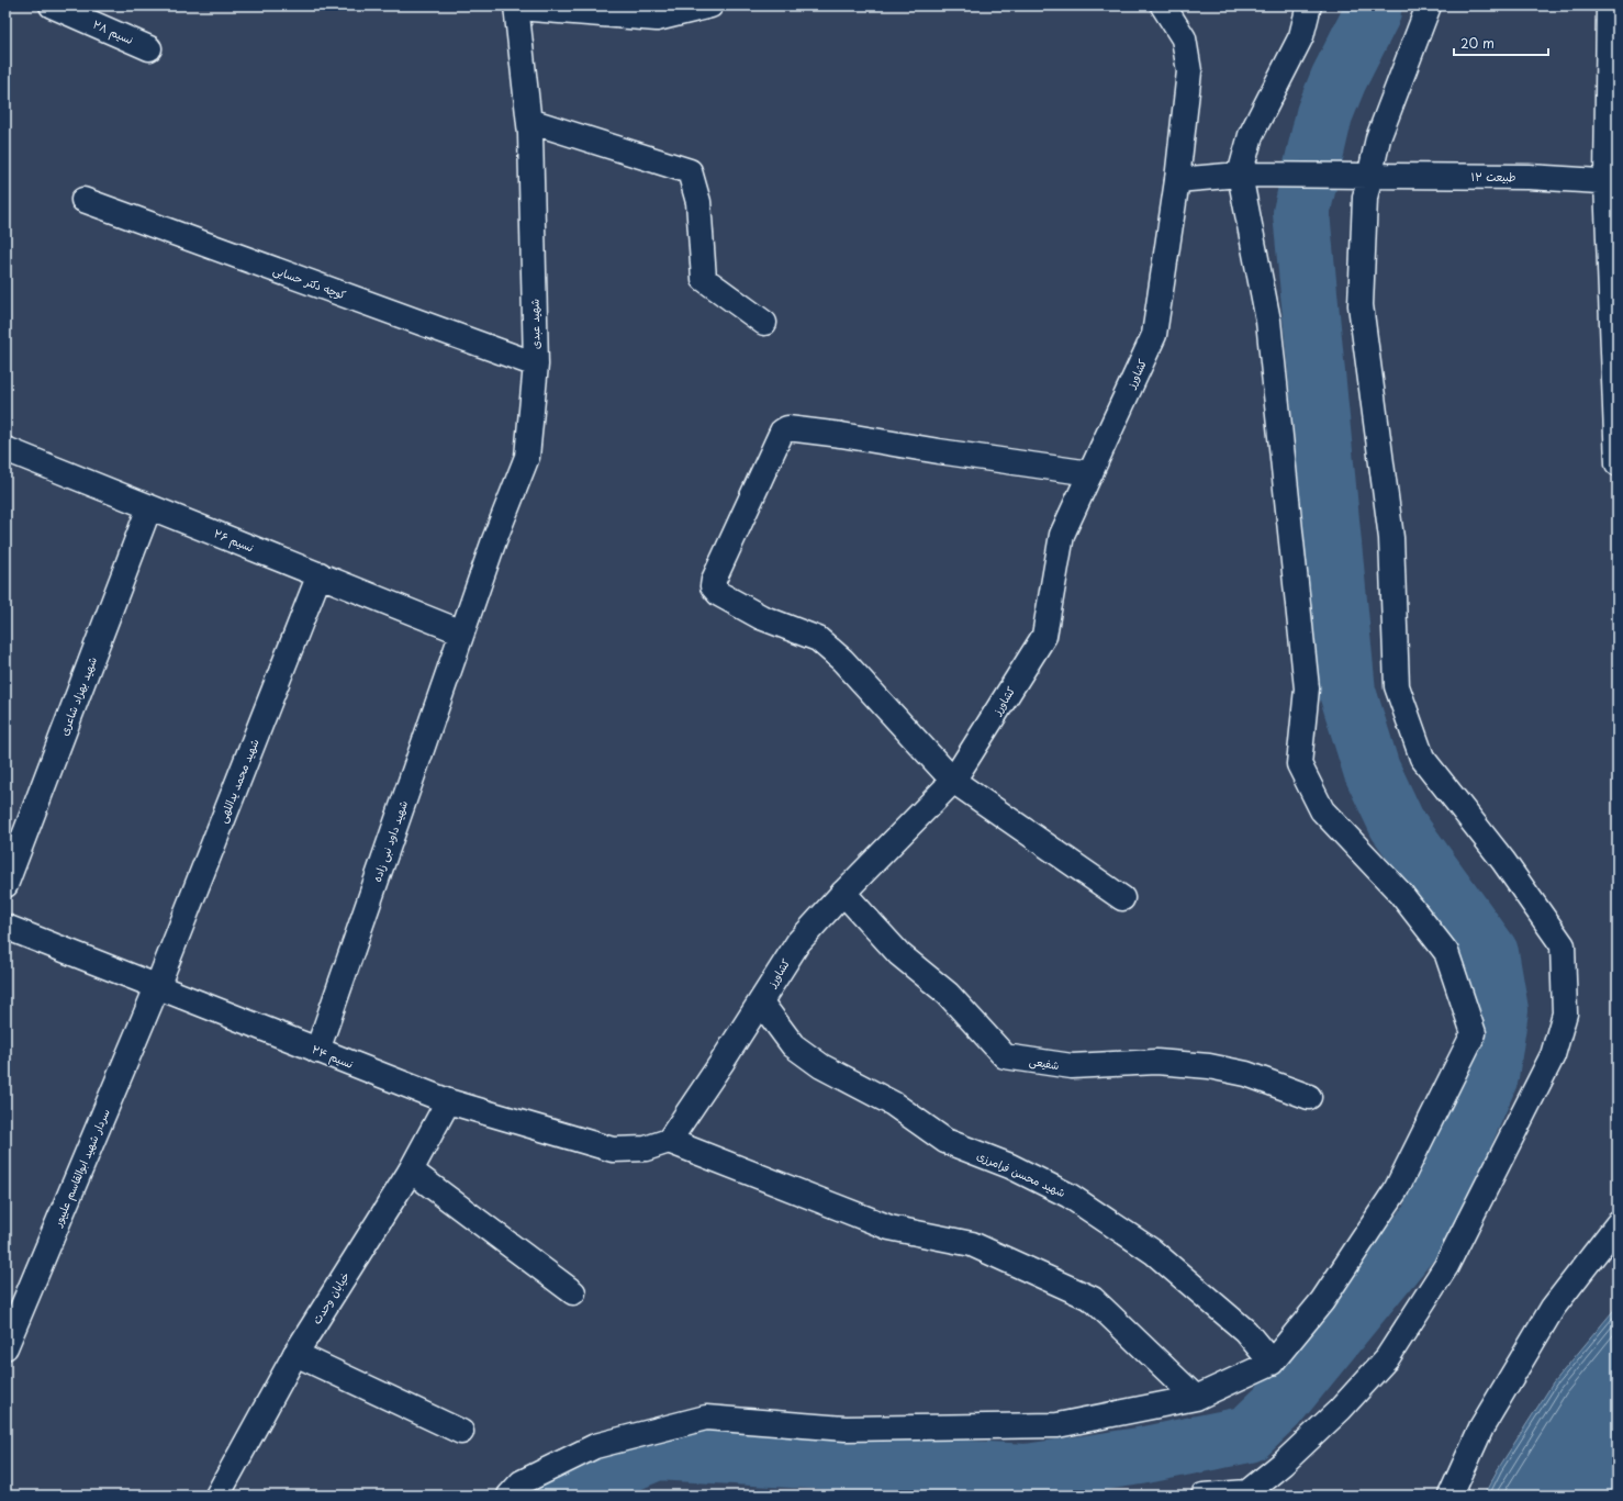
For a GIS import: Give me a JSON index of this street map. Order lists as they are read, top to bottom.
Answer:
{
  "streets": {
    "street": [
      "نسیم ۲۸",
      "طبیعت ۱۲",
      "کوچه دکتر حسابی",
      "شهید عبدی",
      "کشاورز",
      "نسیم ۲۶",
      "شهید بهزاد شاعری",
      "شهید محمد یداللهی",
      "شهید داود نبی زاده",
      "نسیم ۲۴",
      "شفیعی",
      "سردار شهید ابوالقاسم علیپور",
      "شهید محسن فرامرزی",
      "خیابان وحدت"
    ]
  },
  "crossings": [
    ["طبیعت ۱۲", "کشاورز"],
    ["کوچه دکتر حسابی", "شهید عبدی"],
    ["شهید عبدی", "نسیم ۲۶"],
    ["شهید عبدی", "شهید داود نبی زاده"],
    ["کشاورز", "نسیم ۲۴"],
    ["کشاورز", "شفیعی"],
    ["کشاورز", "شهید محسن فرامرزی"],
    ["نسیم ۲۶", "شهید بهزاد شاعری"],
    ["نسیم ۲۶", "شهید محمد یداللهی"],
    ["نسیم ۲۶", "شهید داود نبی زاده"],
    ["شهید محمد یداللهی", "نسیم ۲۴"],
    ["شهید محمد یداللهی", "سردار شهید ابوالقاسم علیپور"],
    ["شهید داود نبی زاده", "نسیم ۲۴"],
    ["نسیم ۲۴", "سردار شهید ابوالقاسم علیپور"],
    ["نسیم ۲۴", "خیابان وحدت"]
  ],
  "scale_bar": "20 m"
}
